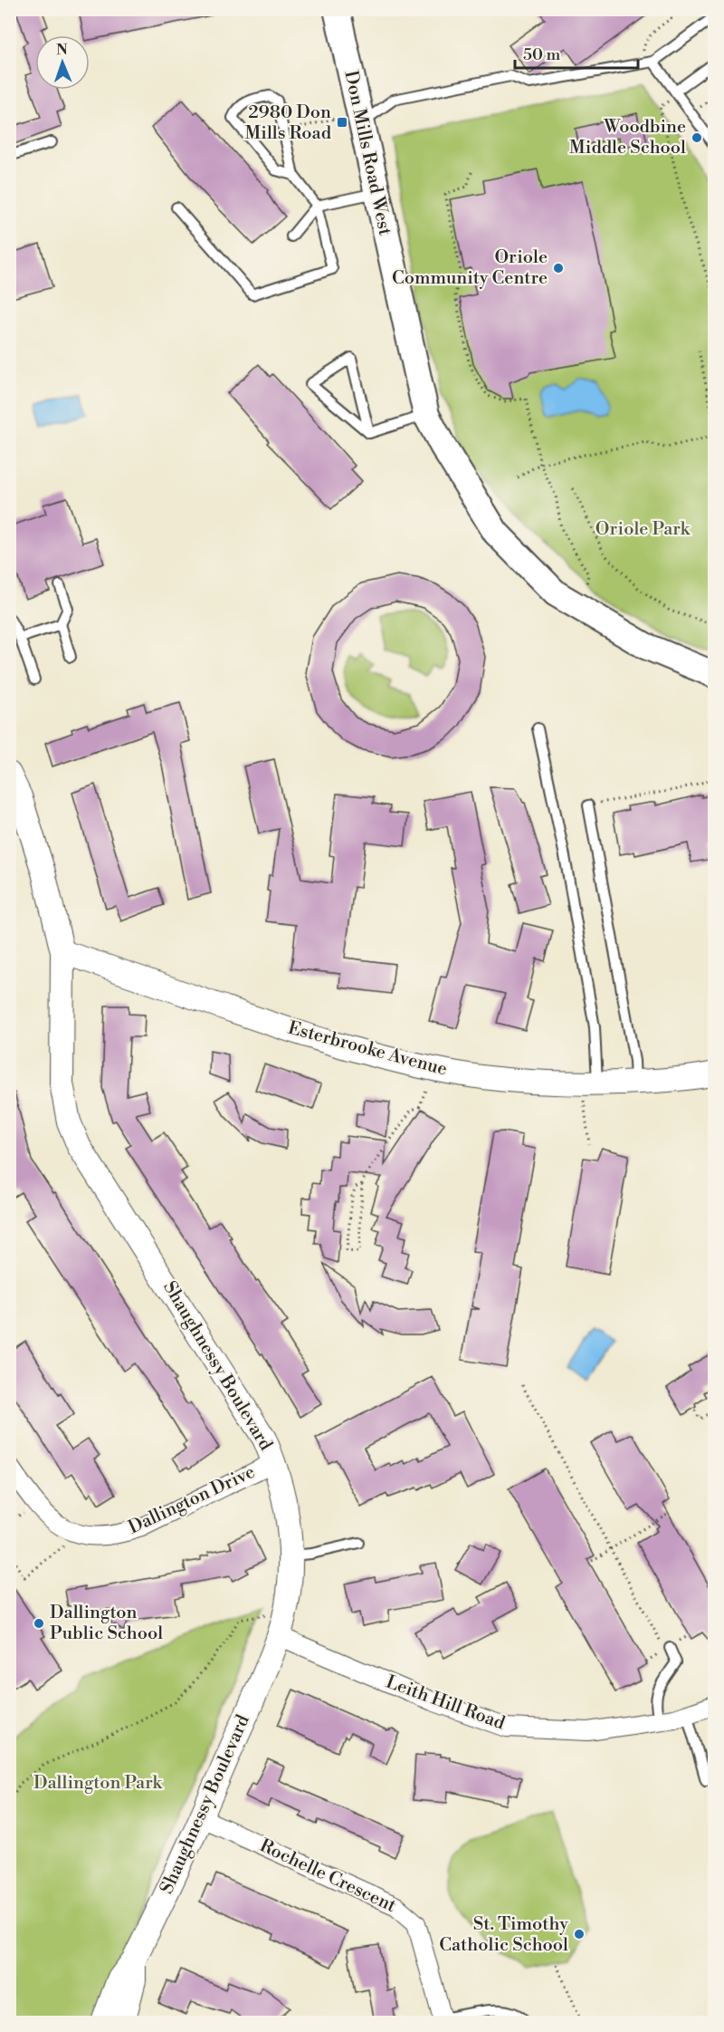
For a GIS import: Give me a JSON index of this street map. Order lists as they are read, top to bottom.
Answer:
{
  "streets": {
    "main road": ["Don Mills Road West"],
    "street": [
      "Esterbrooke Avenue",
      "Shaughnessy Boulevard",
      "Dallington Drive",
      "Leith Hill Road",
      "Rochelle Crescent"
    ]
  },
  "crossings": [
    ["Esterbrooke Avenue", "Shaughnessy Boulevard"],
    ["Shaughnessy Boulevard", "Dallington Drive"],
    ["Shaughnessy Boulevard", "Leith Hill Road"],
    ["Shaughnessy Boulevard", "Rochelle Crescent"]
  ],
  "parks": ["Oriole Park", "Dallington Park"],
  "places": {
    "transit": ["2980 Don Mills Road"],
    "other": [
      "Woodbine Middle School",
      "Oriole Community Centre",
      "Dallington Public School",
      "St. Timothy Catholic School"
    ]
  },
  "scale_bar": "50 m",
  "north": "top"
}
